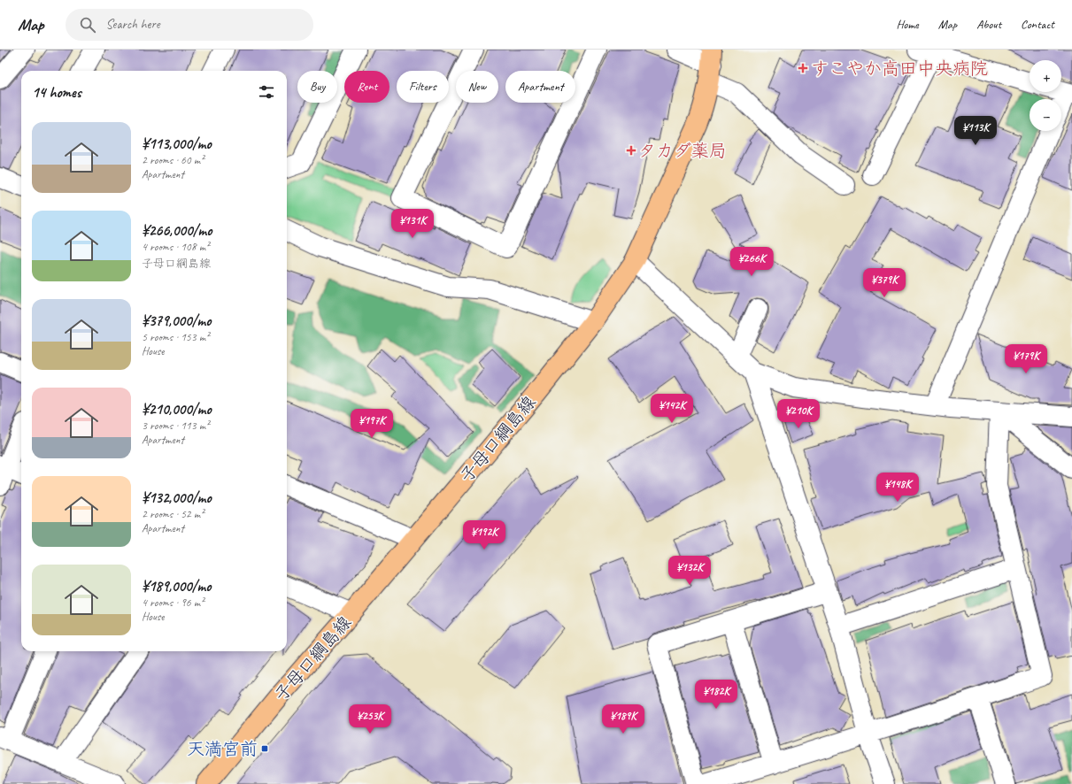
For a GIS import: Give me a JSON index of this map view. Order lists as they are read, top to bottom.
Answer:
{
  "streets": {
    "main road": ["子母口綱島線"]
  },
  "places": {
    "health": ["すこやか高田中央病院", "タカダ薬局"],
    "transit": ["天満宮前"]
  },
  "page": {
    "header": "Map",
    "search": "Search here",
    "nav": [
      "Home",
      "Map",
      "About",
      "Contact"
    ],
    "map_buttons": ["+", "−"],
    "chip": [
      "Buy",
      "Rent",
      "Filters",
      "New",
      "Apartment"
    ],
    "heading": "14 homes",
    "list": [
      {
        "name": "¥113,000/mo",
        "note": "2 rooms · 60 m² · Apartment"
      },
      {
        "name": "¥266,000/mo",
        "note": "4 rooms · 108 m² · 子母口綱島線"
      },
      {
        "name": "¥379,000/mo",
        "note": "5 rooms · 153 m² · House"
      },
      {
        "name": "¥210,000/mo",
        "note": "3 rooms · 113 m² · Apartment"
      },
      {
        "name": "¥132,000/mo",
        "note": "2 rooms · 52 m² · Apartment"
      },
      {
        "name": "¥189,000/mo",
        "note": "4 rooms · 96 m² · House"
      }
    ],
    "price": [
      "¥113K",
      "¥131K",
      "¥266K",
      "¥379K",
      "¥179K",
      "¥142K",
      "¥210K",
      "¥197K",
      "¥148K",
      "¥192K",
      "¥132K",
      "¥182K",
      "¥253K",
      "¥189K"
    ]
  }
}
